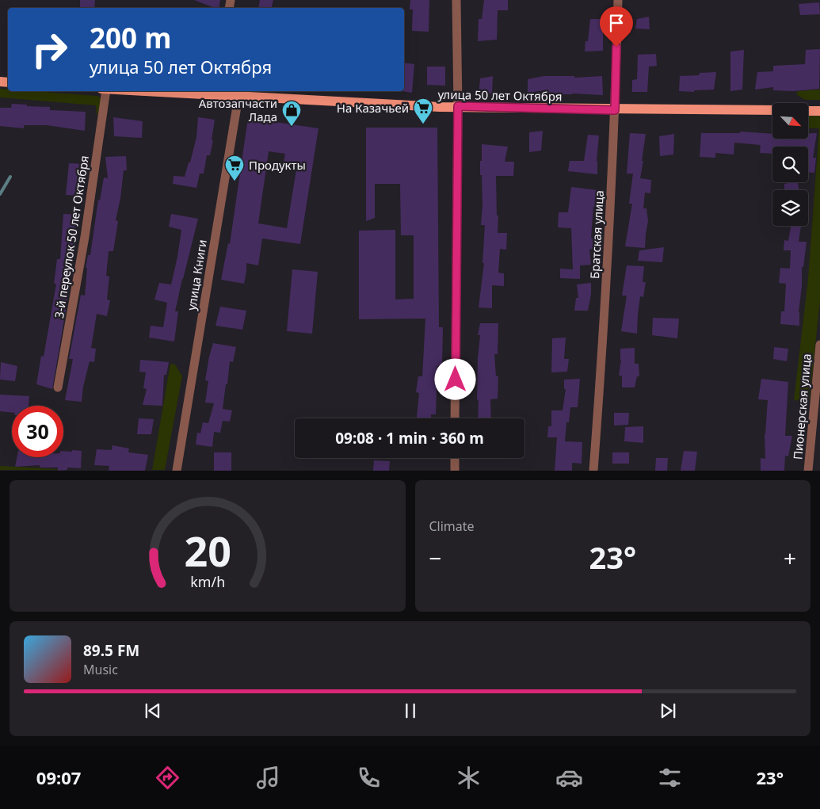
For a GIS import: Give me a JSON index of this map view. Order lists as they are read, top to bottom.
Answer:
{
  "streets": {
    "main road": ["улица 50 лет Октября"],
    "street": [
      "Братская улица",
      "3-й переулок 50 лет Октября",
      "улица Книги",
      "Пионерская улица"
    ]
  },
  "crossings": [
    ["улица 50 лет Октября", "Братская улица"],
    ["улица 50 лет Октября", "улица Книги"]
  ],
  "places": {
    "supermarket": ["На Казачьей", "Продукты"],
    "shop": ["Автозапчасти Лада"]
  },
  "north": "bottom right",
  "page": {
    "turn": ["200 m", "улица 50 лет Октября"],
    "limit": "30",
    "trip": "09:08 · 1 min · 360 m",
    "tile": "Climate",
    "heat": ["−", "23°", "+"],
    "song": ["89.5 FM", "Music"],
    "tabs": ["09:07", "23°"],
    "gauge": ["20", "km/h"]
  }
}
